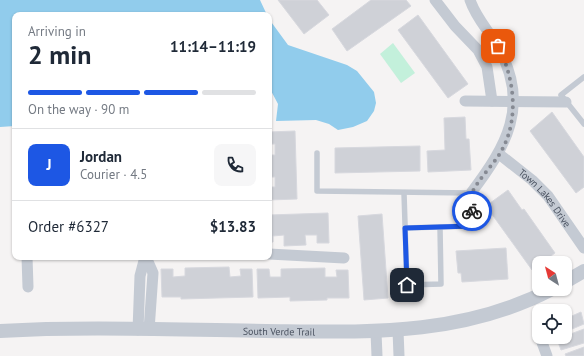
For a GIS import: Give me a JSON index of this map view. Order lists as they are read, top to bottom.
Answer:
{
  "streets": {
    "street": ["Town Lakes Drive", "South Verde Trail"]
  },
  "north": "top left",
  "page": {
    "heading": ["2 min", "Arriving in", "11:14–11:19"],
    "panel": [
      "Jordan",
      "Courier · 4.5",
      "Order #6327",
      "$13.83"
    ],
    "bar": "On the way · 90 m",
    "round": "J"
  }
}
